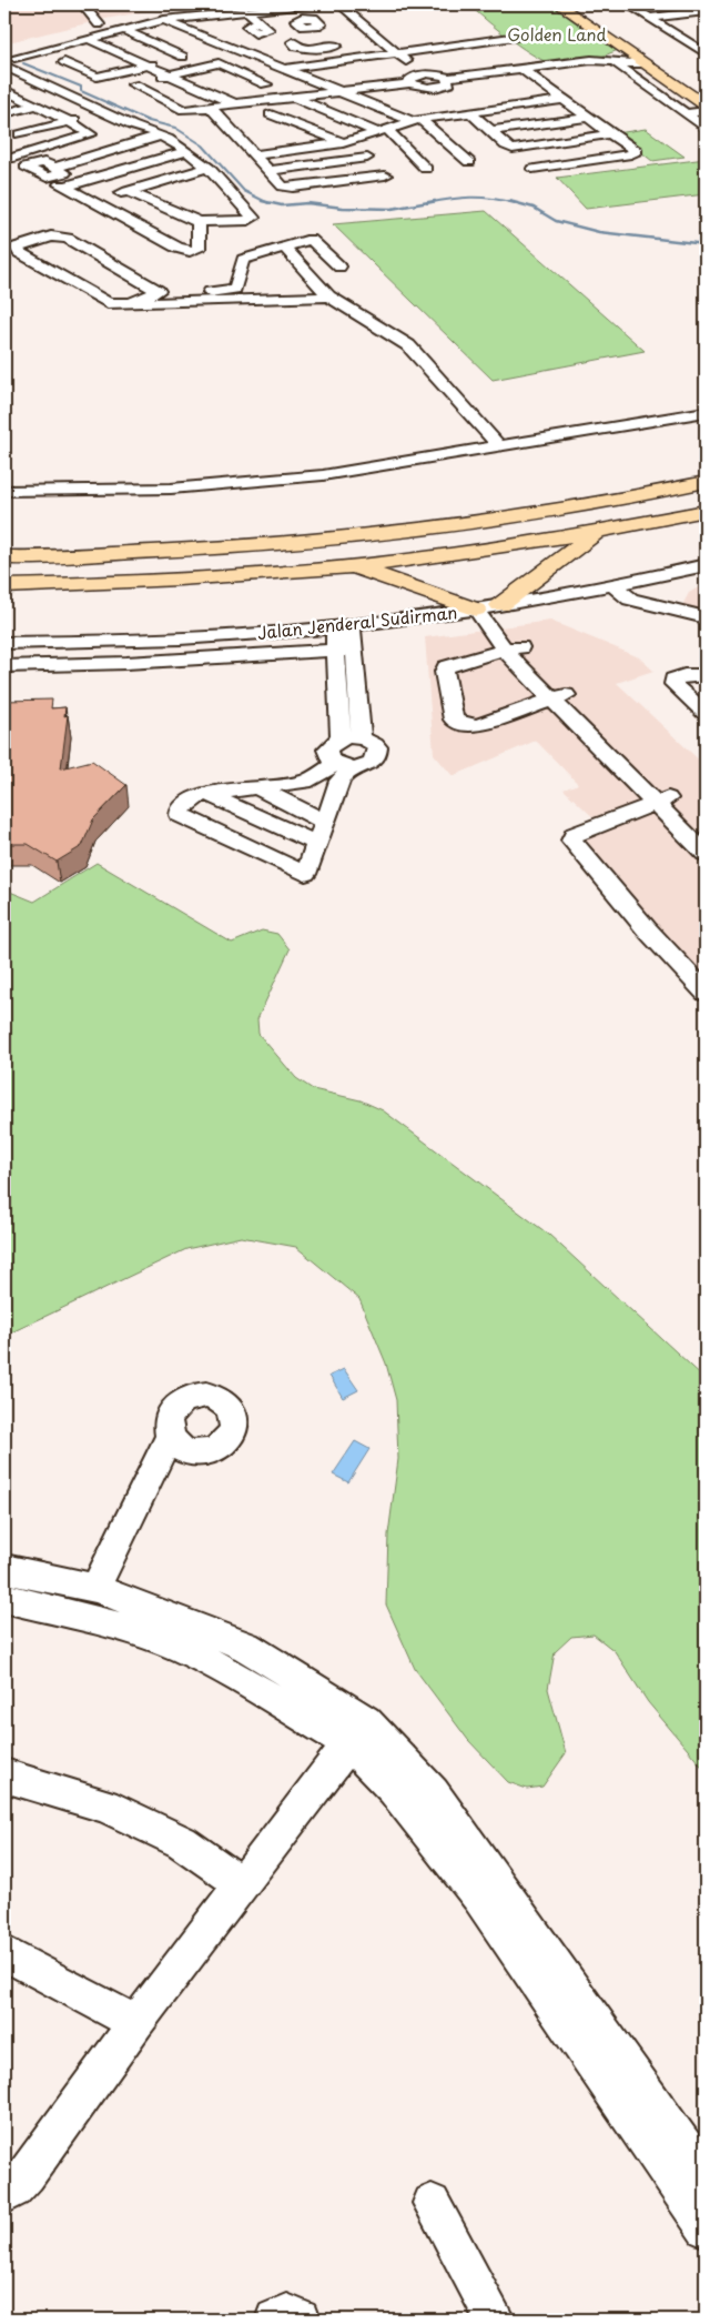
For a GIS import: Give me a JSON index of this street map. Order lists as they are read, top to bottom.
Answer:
{
  "streets": {
    "street": ["Jalan Jenderal Sudirman"]
  },
  "parks": ["Golden Land"]
}
